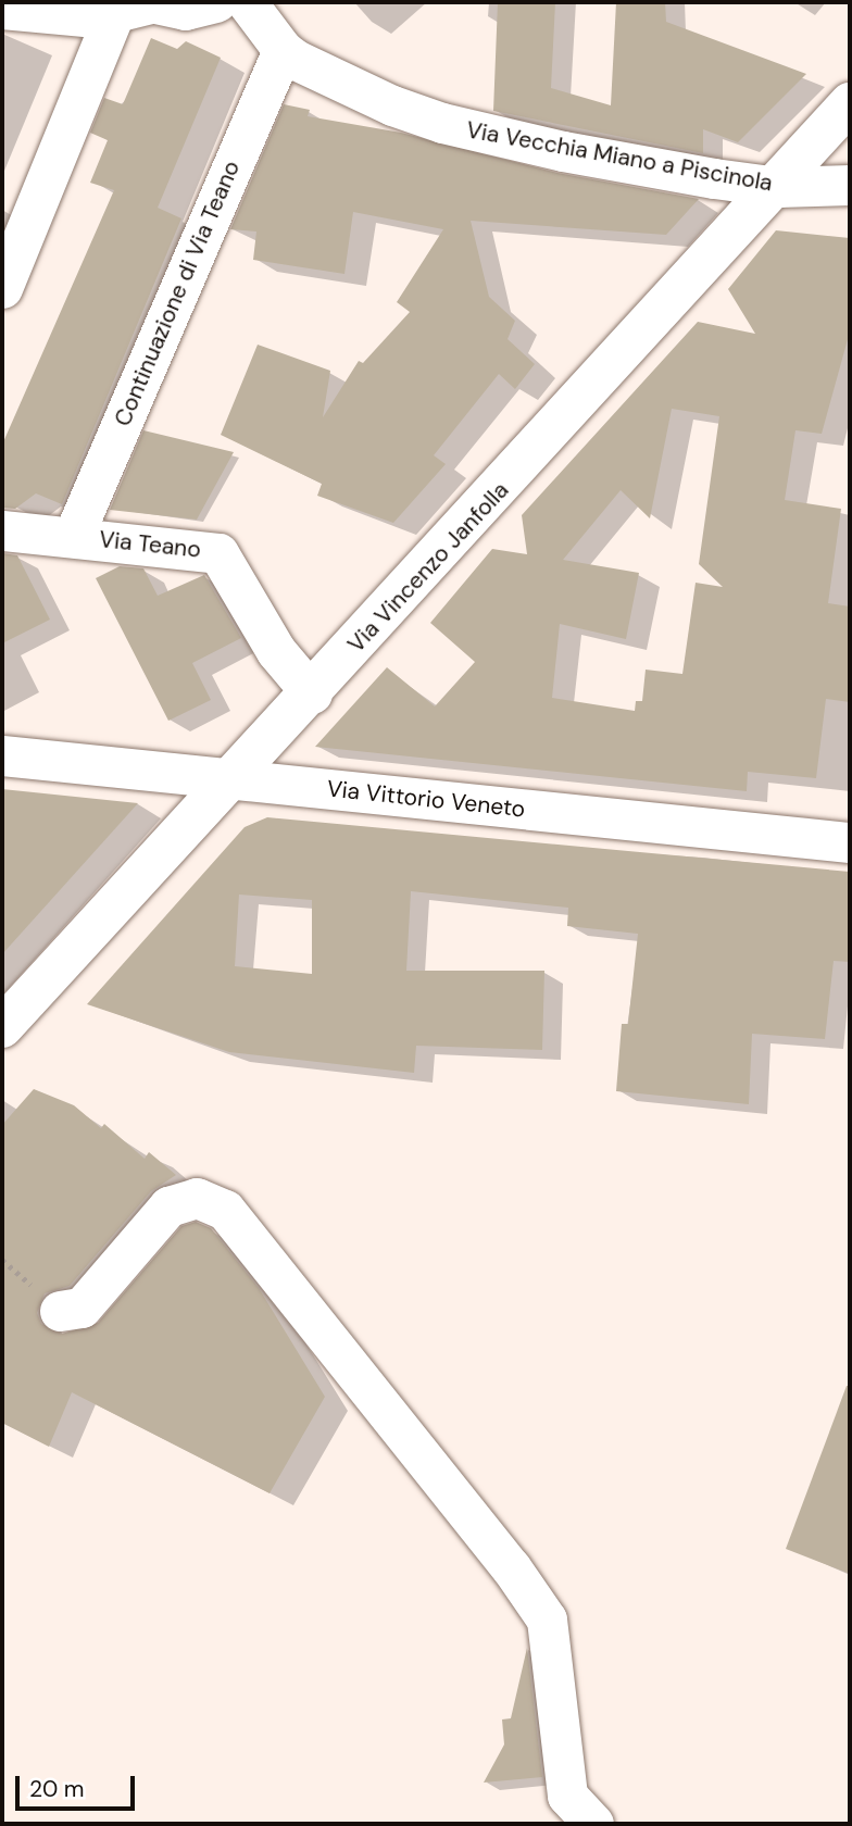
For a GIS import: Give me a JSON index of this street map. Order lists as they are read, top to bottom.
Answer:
{
  "streets": {
    "main road": ["Via Vincenzo Janfolla"],
    "street": [
      "Via Vecchia Miano a Piscinola",
      "Continuazione di Via Teano",
      "Via Teano",
      "Via Vittorio Veneto"
    ]
  },
  "crossings": [
    ["Via Vecchia Miano a Piscinola", "Continuazione di Via Teano"],
    ["Via Vecchia Miano a Piscinola", "Via Vincenzo Janfolla"],
    ["Continuazione di Via Teano", "Via Teano"],
    ["Via Teano", "Via Vincenzo Janfolla"],
    ["Via Vincenzo Janfolla", "Via Vittorio Veneto"]
  ],
  "scale_bar": "20 m"
}
